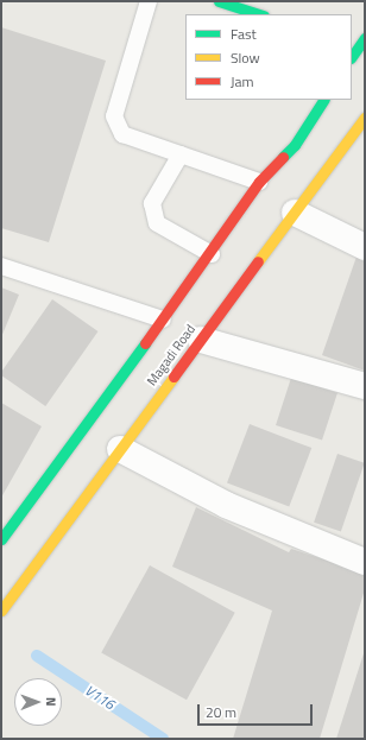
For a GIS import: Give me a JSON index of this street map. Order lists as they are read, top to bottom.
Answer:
{
  "streets": {
    "main road": ["Magadi Road"]
  },
  "water": ["V116"],
  "legend": ["Fast", "Slow", "Jam"],
  "scale_bar": "20 m",
  "north": "right"
}
